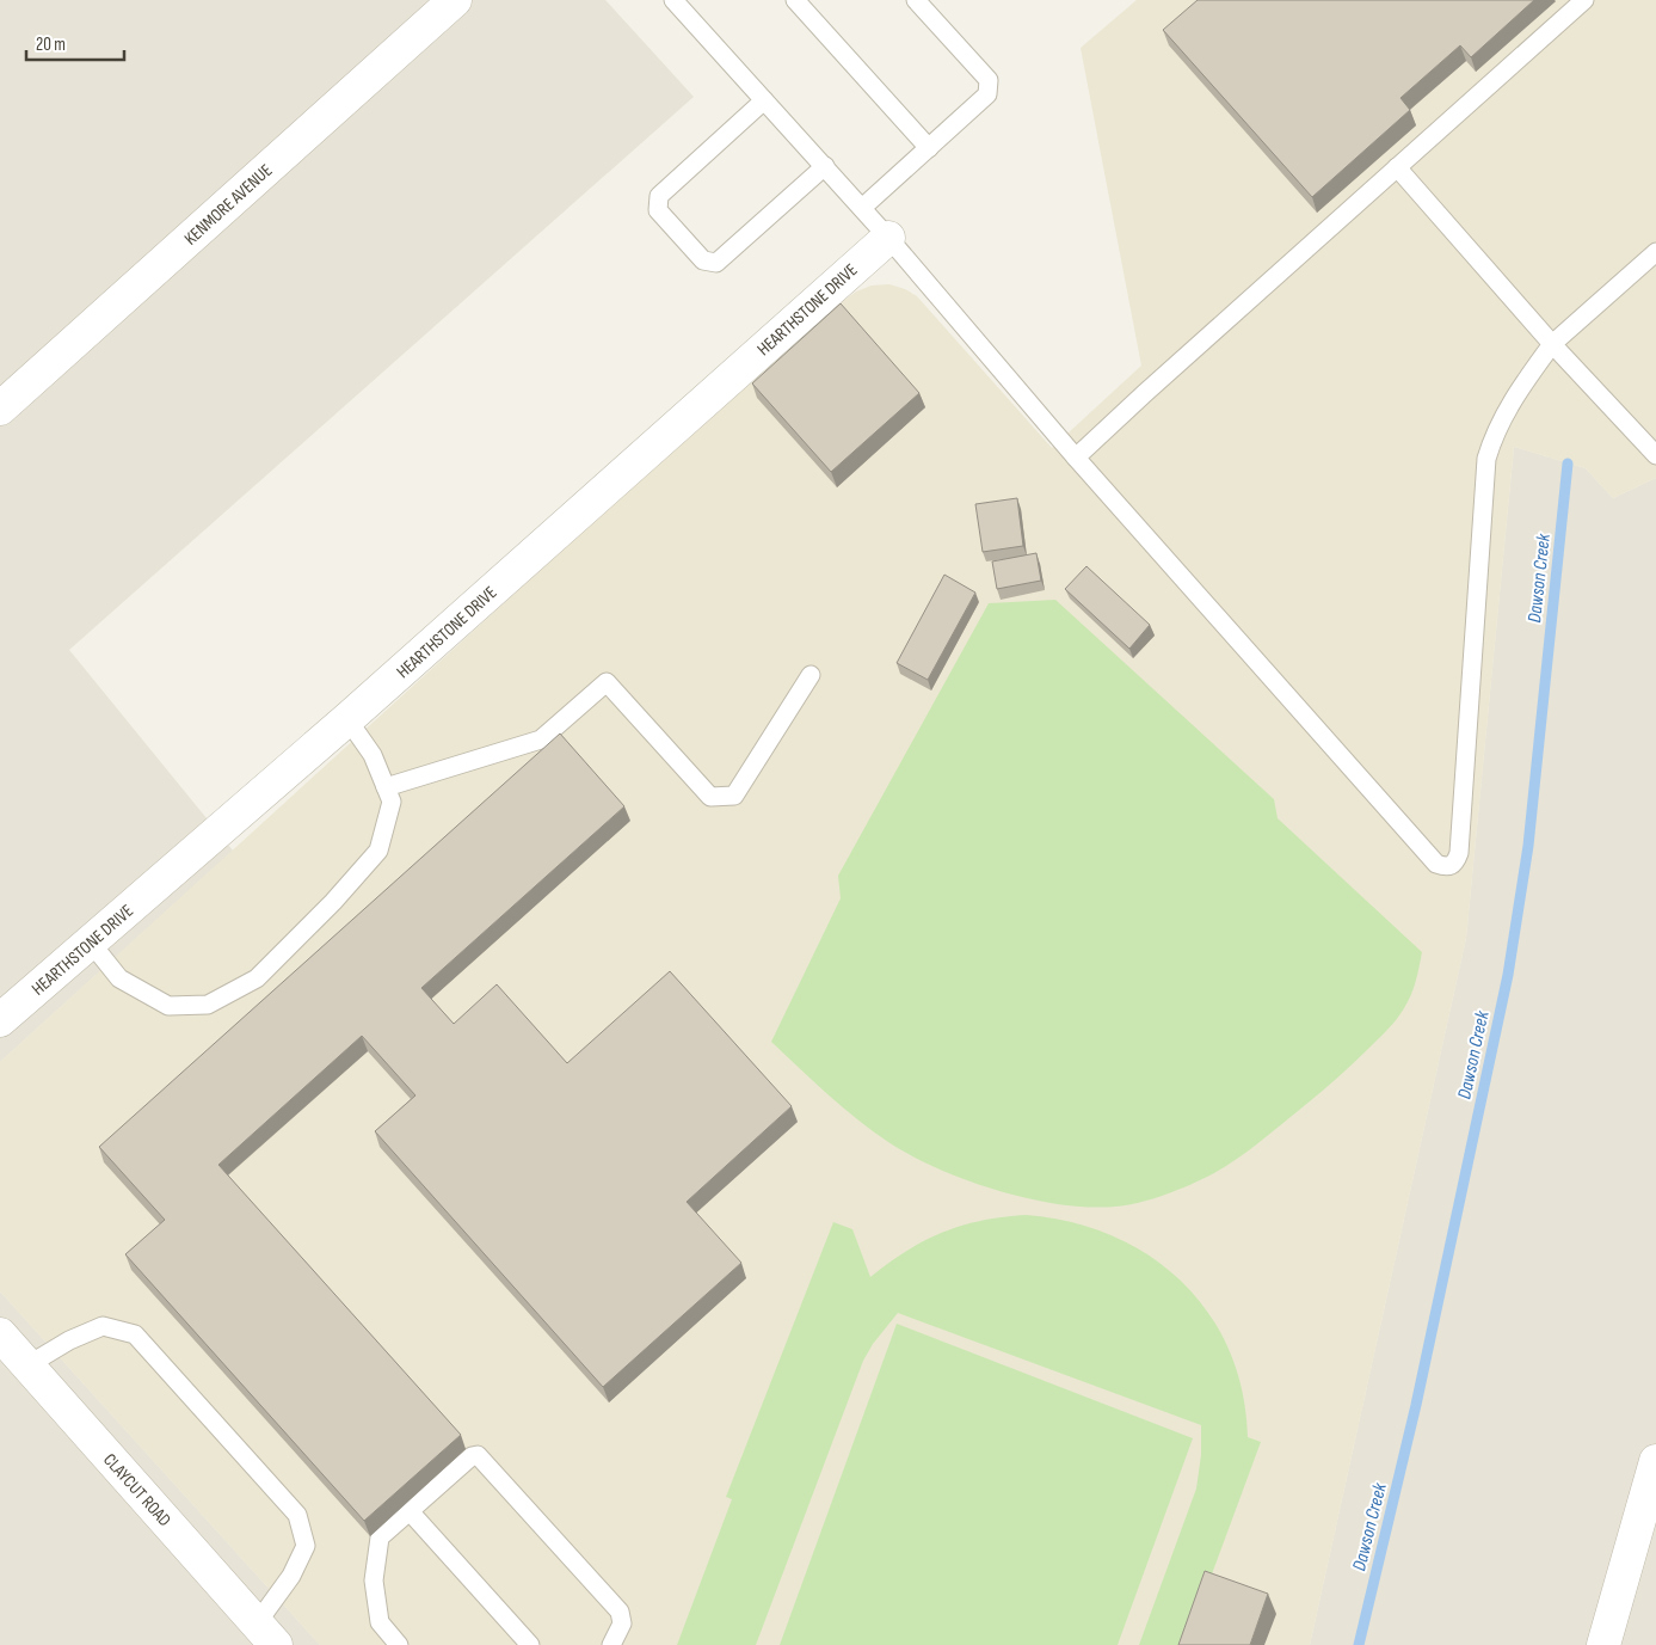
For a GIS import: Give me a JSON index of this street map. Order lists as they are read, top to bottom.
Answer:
{
  "streets": {
    "street": ["KENMORE AVENUE", "HEARTHSTONE DRIVE", "CLAYCUT ROAD"]
  },
  "water": ["Dawson Creek"],
  "scale_bar": "20 m"
}
